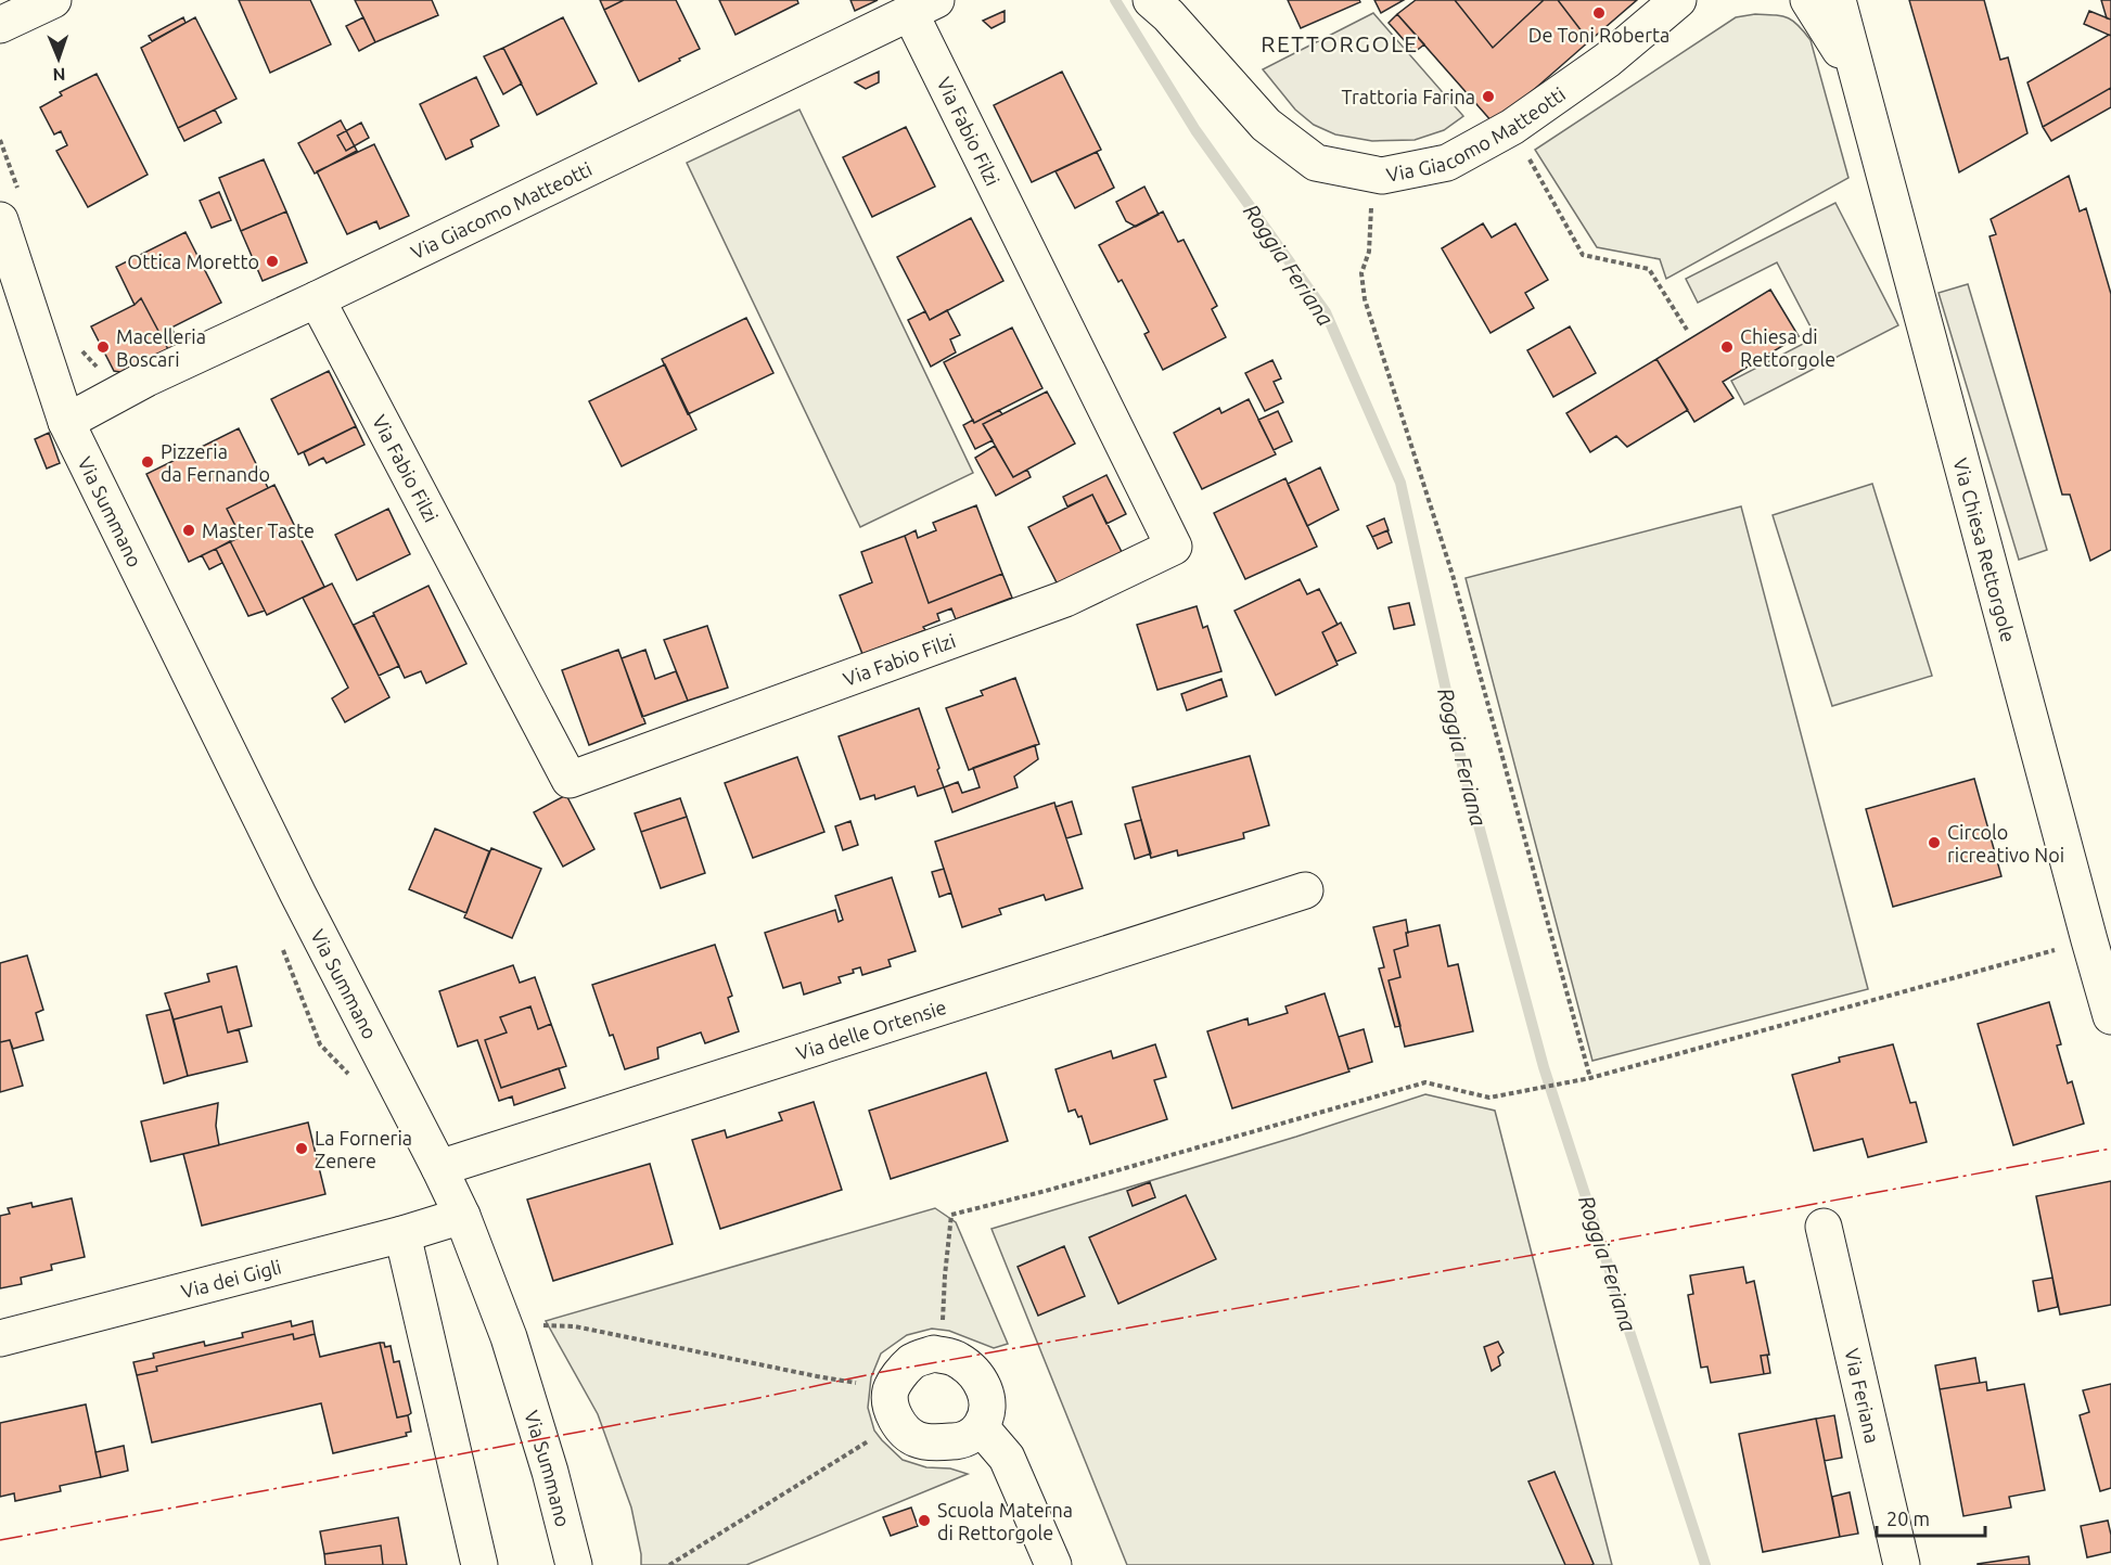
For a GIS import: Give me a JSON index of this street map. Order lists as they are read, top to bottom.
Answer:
{
  "streets": {
    "street": [
      "Via Fabio Filzi",
      "Via Giacomo Matteotti",
      "Via Summano",
      "Via Chiesa Rettorgole",
      "Via delle Ortensie",
      "Via dei Gigli",
      "Via Feriana"
    ]
  },
  "crossings": [
    ["Via Fabio Filzi", "Via Giacomo Matteotti"],
    ["Via Giacomo Matteotti", "Via Summano"],
    ["Via Summano", "Via delle Ortensie"],
    ["Via Summano", "Via dei Gigli"]
  ],
  "districts": ["RETTORGOLE"],
  "water": ["Roggia Feriana"],
  "places": [
    "De Toni Roberta",
    "Trattoria Farina",
    "Ottica Moretto",
    "Macelleria Boscari",
    "Chiesa di Rettorgole",
    "Pizzeria da Fernando",
    "Master Taste",
    "Circolo ricreativo Noi",
    "La Forneria Zenere",
    "Scuola Materna di Rettorgole"
  ],
  "scale_bar": "20 m",
  "north": "bottom"
}
